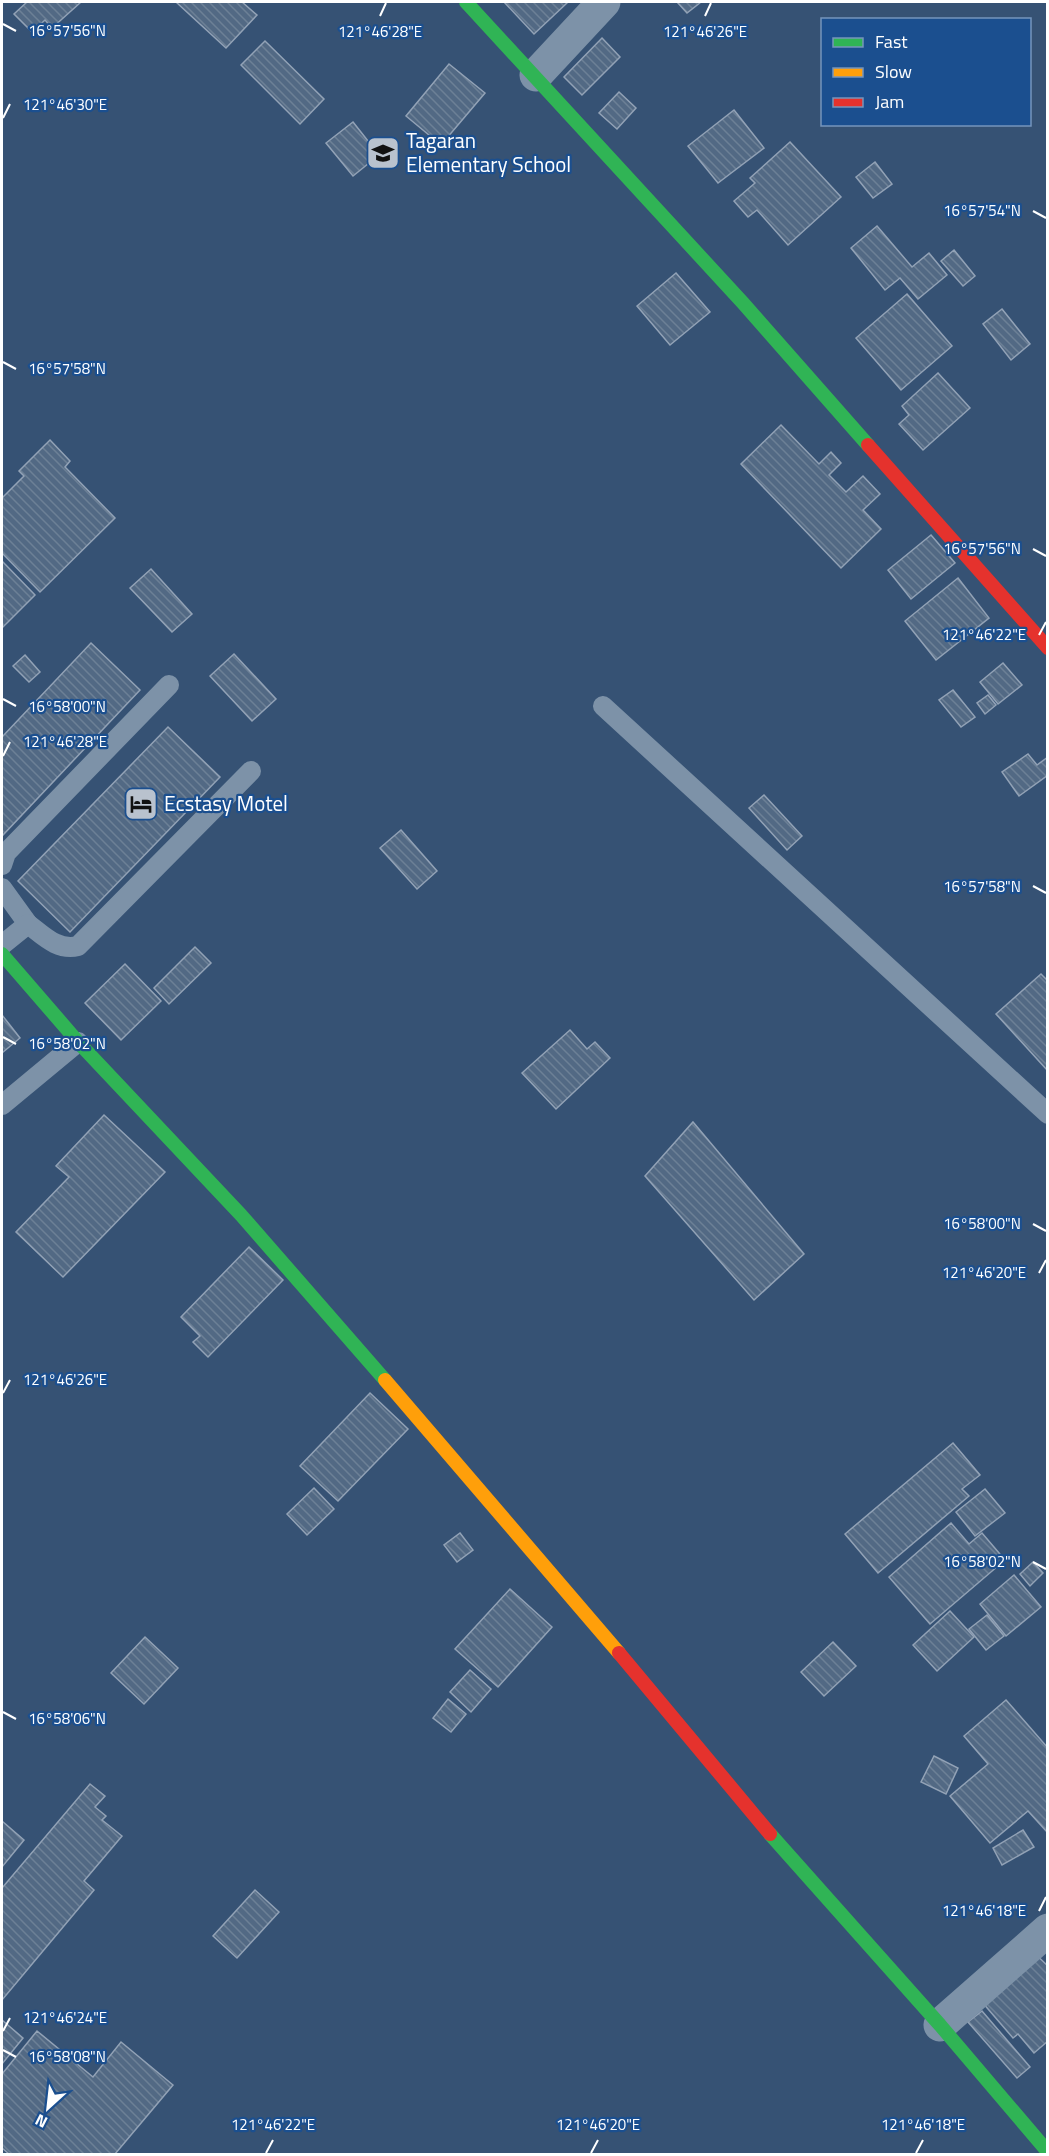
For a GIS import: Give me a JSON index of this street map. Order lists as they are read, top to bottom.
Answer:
{
  "places": {
    "school or university": ["Tagaran Elementary School"],
    "hotel": ["Ecstasy Motel"]
  },
  "legend": ["Fast", "Slow", "Jam"],
  "north": "bottom left",
  "coordinates": [
    "16°57'56\"N",
    "121°46'28\"E",
    "121°46'26\"E",
    "121°46'30\"E",
    "16°57'54\"N",
    "16°57'58\"N",
    "121°46'22\"E",
    "16°58'00\"N",
    "16°58'02\"N",
    "121°46'20\"E",
    "16°58'06\"N",
    "121°46'18\"E",
    "121°46'24\"E",
    "16°58'08\"N"
  ]
}
